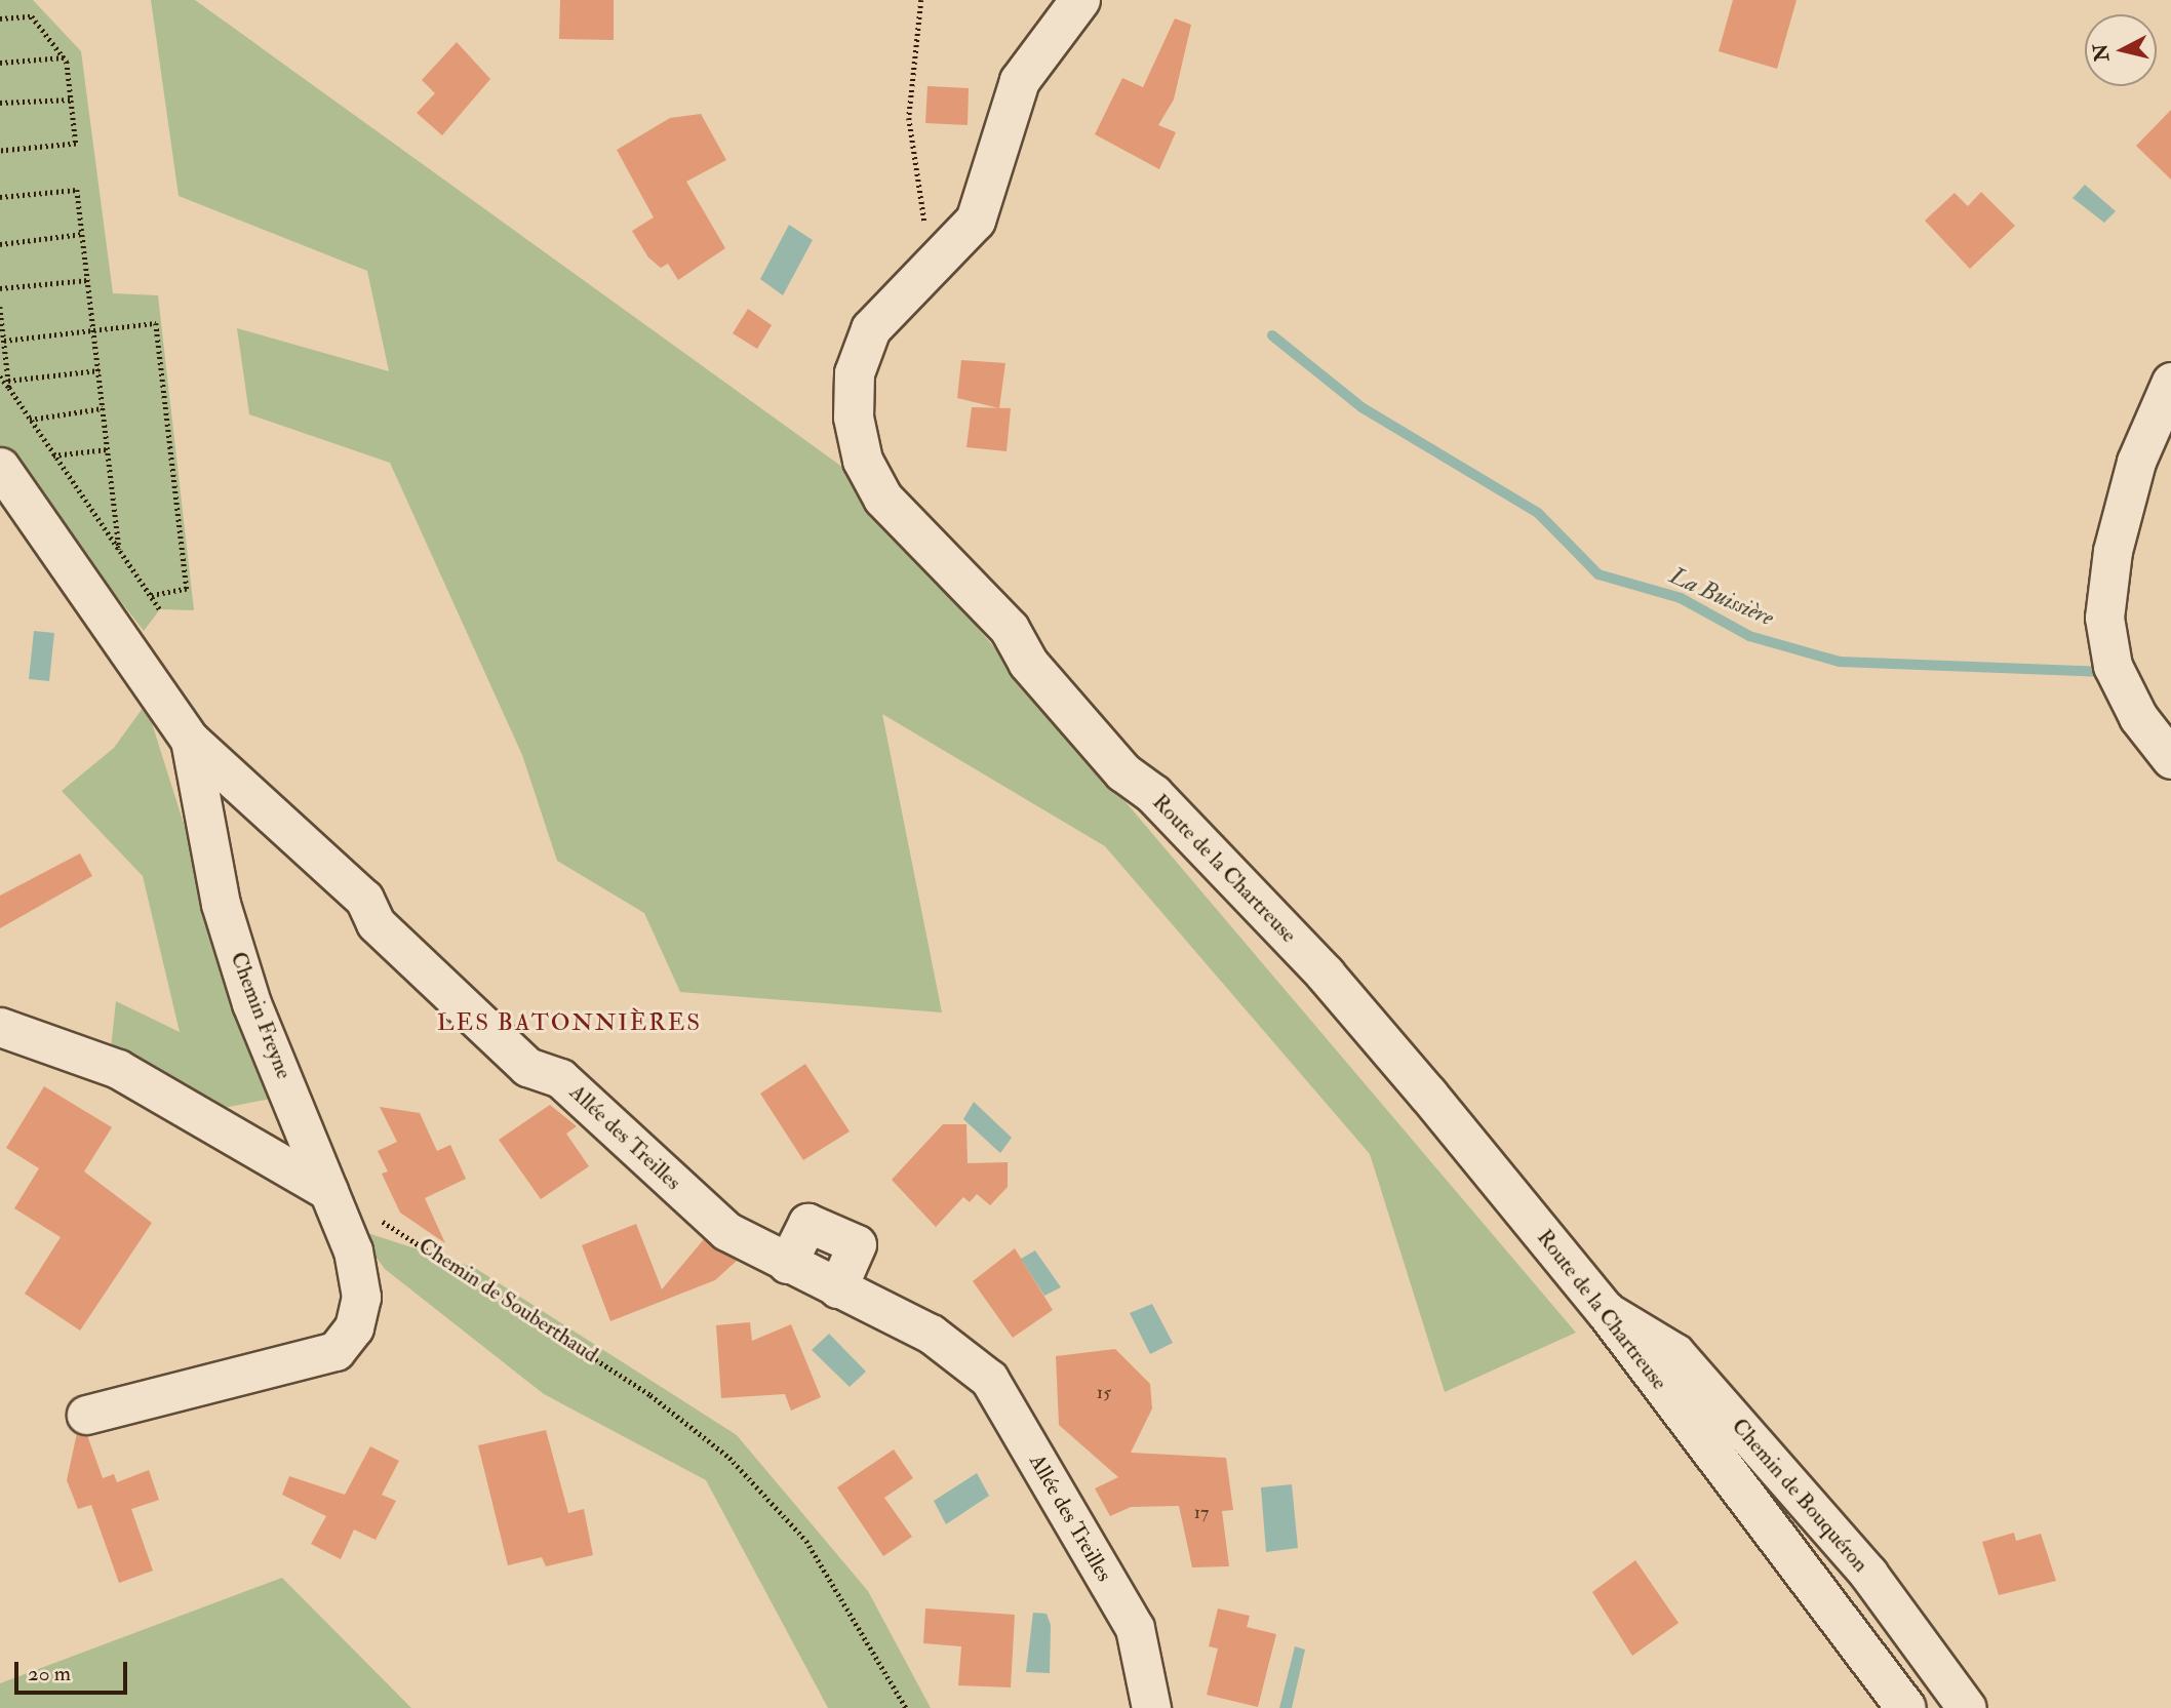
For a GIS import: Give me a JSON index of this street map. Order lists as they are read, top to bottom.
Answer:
{
  "streets": {
    "main road": ["Route de la Chartreuse"],
    "street": ["Chemin Freyne", "Allée des Treilles", "Chemin de Bouquéron"],
    "path": ["Chemin de Souberthaud"]
  },
  "crossings": [
    ["Route de la Chartreuse", "Chemin de Bouquéron"],
    ["Chemin Freyne", "Allée des Treilles"],
    ["Chemin Freyne", "Chemin de Souberthaud"]
  ],
  "districts": ["LES BATONNIÈRES"],
  "water": ["La Buissière"],
  "house_numbers": ["15", "17"],
  "scale_bar": "20 m",
  "north": "left"
}
